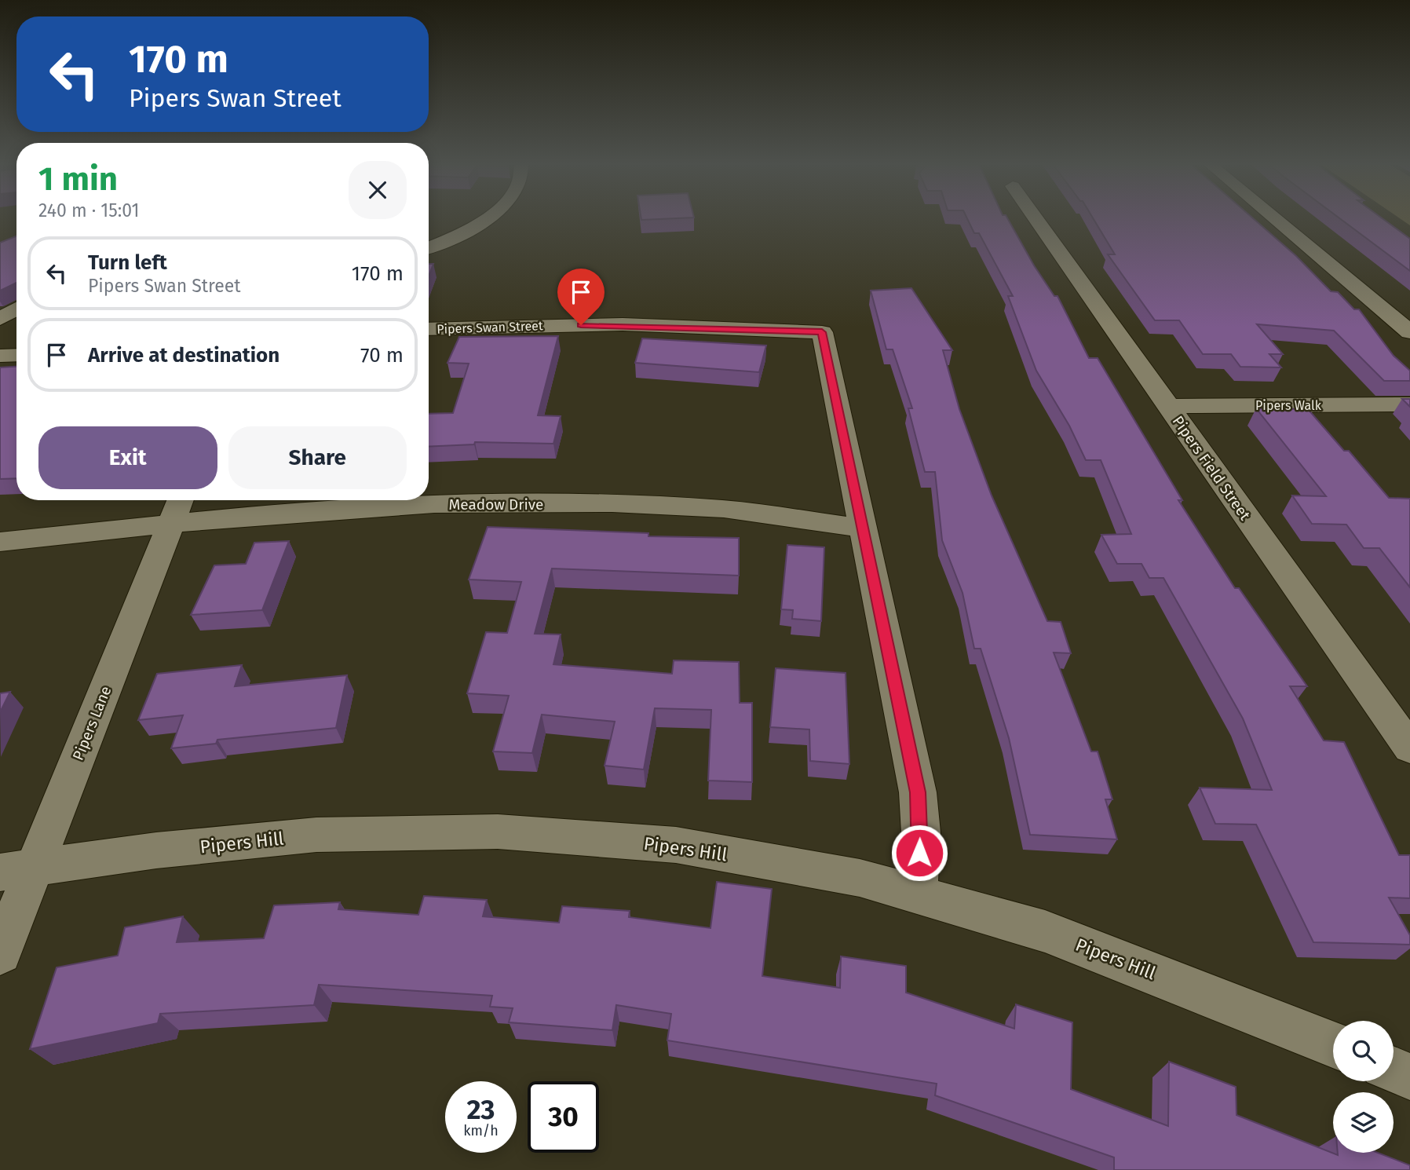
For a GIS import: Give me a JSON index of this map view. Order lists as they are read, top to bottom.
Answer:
{
  "streets": {
    "street": [
      "Pipers Swan Street",
      "Pipers Walk",
      "Pipers Field Street",
      "Meadow Drive",
      "Pipers Lane",
      "Pipers Hill"
    ]
  },
  "crossings": [
    ["Pipers Swan Street", "Meadow Drive"],
    ["Pipers Walk", "Pipers Field Street"],
    ["Meadow Drive", "Pipers Lane"],
    ["Pipers Lane", "Pipers Hill"]
  ],
  "page": {
    "turn": ["170 m", "Pipers Swan Street"],
    "heading": ["1 min", "240 m · 15:01"],
    "list": [
      {
        "name": "Turn left",
        "note": "Pipers Swan Street",
        "value": "170 m"
      },
      {
        "name": "Arrive at destination",
        "value": "70 m"
      }
    ],
    "buttons": ["Exit", "Share"],
    "speed": "23 km/h",
    "limit": "30"
  }
}
